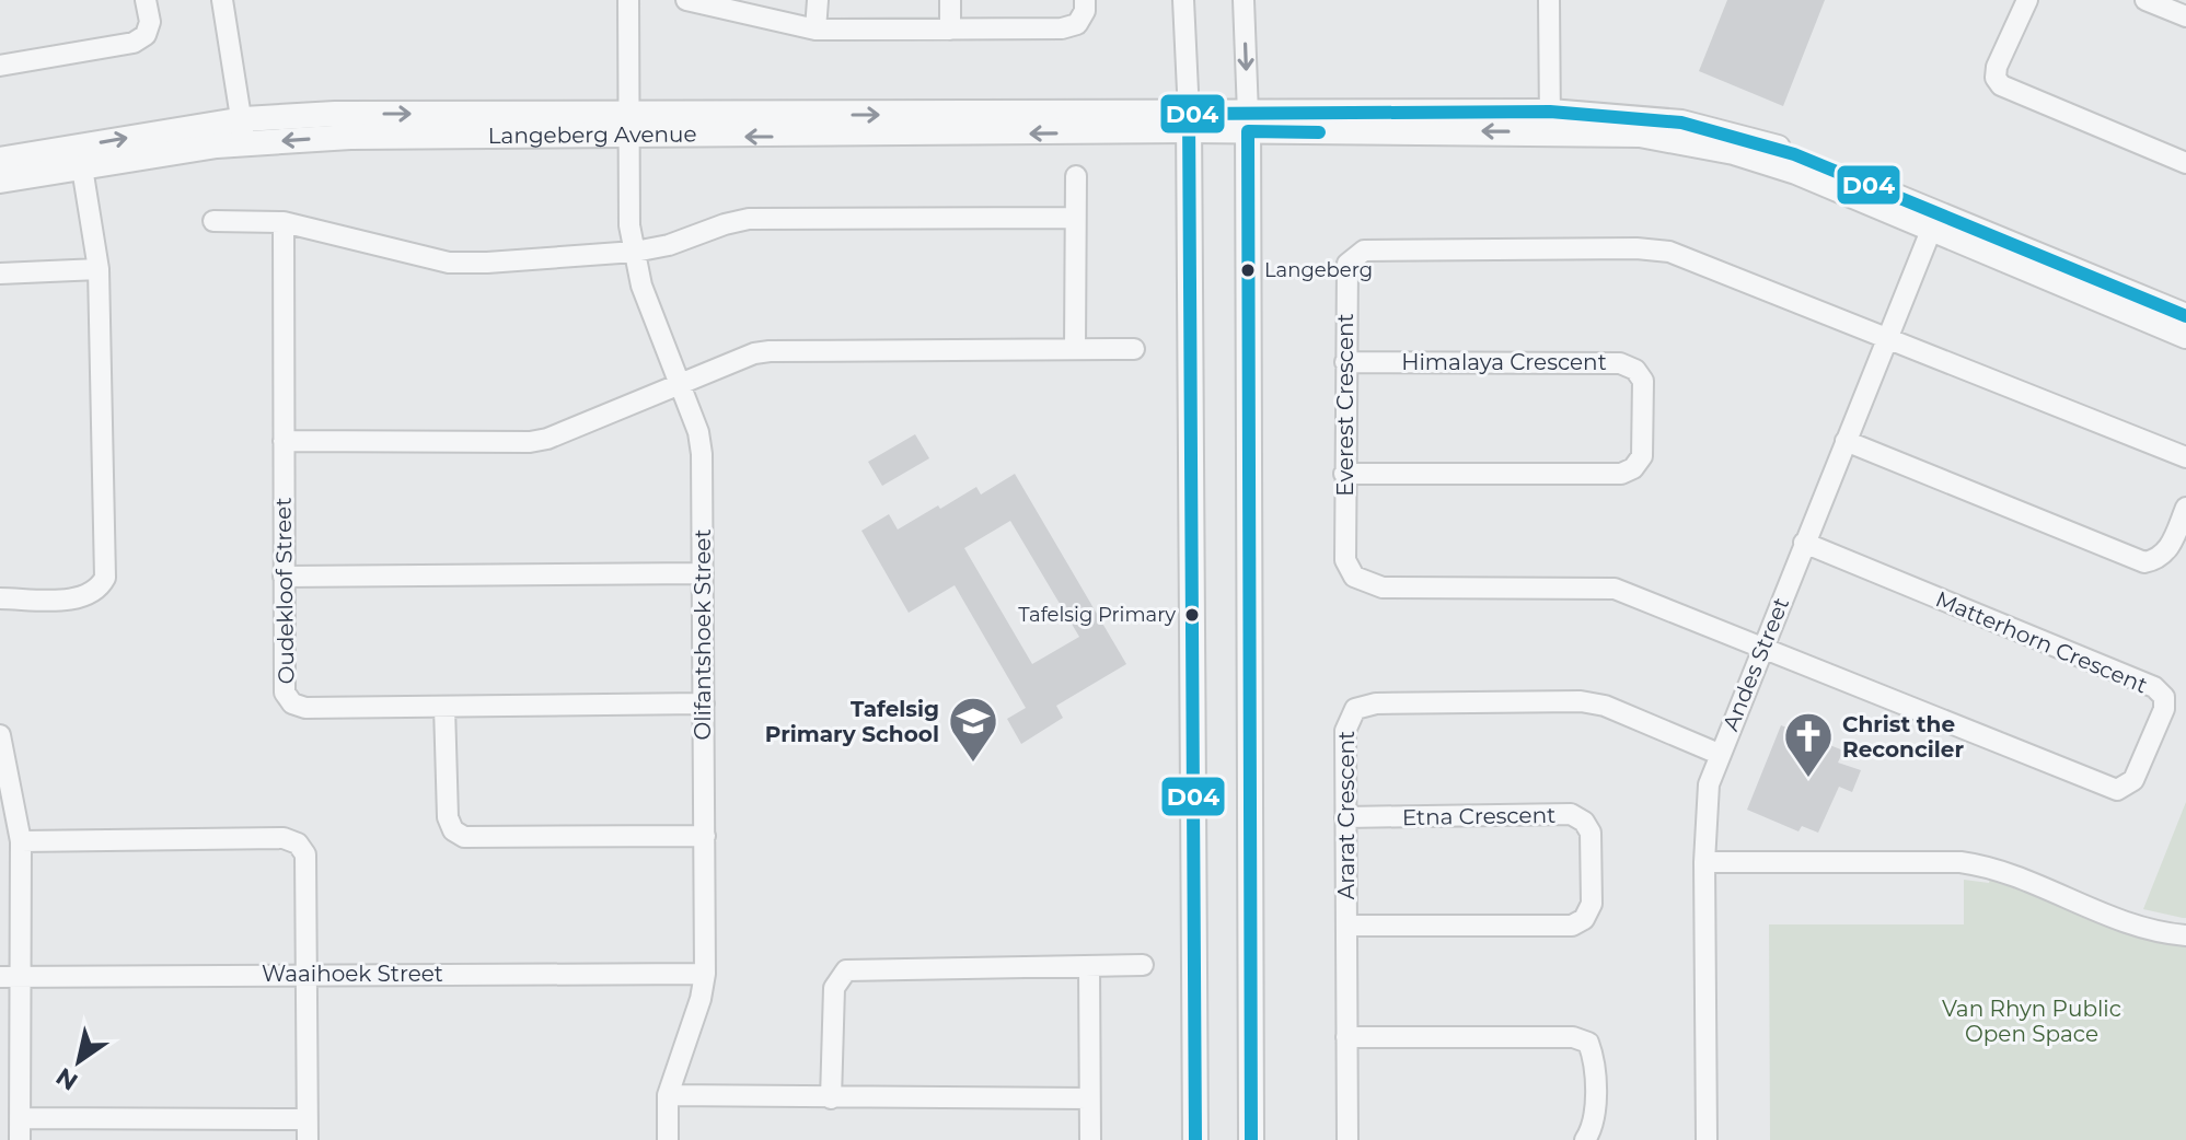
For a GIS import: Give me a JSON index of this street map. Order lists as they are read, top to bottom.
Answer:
{
  "streets": {
    "street": [
      "Langeberg Avenue",
      "Himalaya Crescent",
      "Everest Crescent",
      "Oudekloof Street",
      "Olifantshoek Street",
      "Matterhorn Crescent",
      "Andes Street",
      "Ararat Crescent",
      "Etna Crescent",
      "Waaihoek Street"
    ]
  },
  "crossings": [
    ["Langeberg Avenue", "Olifantshoek Street"],
    ["Langeberg Avenue", "Andes Street"],
    ["Himalaya Crescent", "Everest Crescent"],
    ["Everest Crescent", "Matterhorn Crescent"],
    ["Everest Crescent", "Andes Street"],
    ["Oudekloof Street", "Olifantshoek Street"],
    ["Olifantshoek Street", "Waaihoek Street"],
    ["Matterhorn Crescent", "Andes Street"],
    ["Andes Street", "Ararat Crescent"],
    ["Ararat Crescent", "Etna Crescent"]
  ],
  "parks": ["Van Rhyn Public Open Space"],
  "places": {
    "other": ["Langeberg", "Tafelsig Primary"],
    "school or university": ["Tafelsig Primary School"],
    "church": ["Christ the Reconciler"]
  },
  "lines": ["transit line D04"],
  "north": "bottom left"
}
